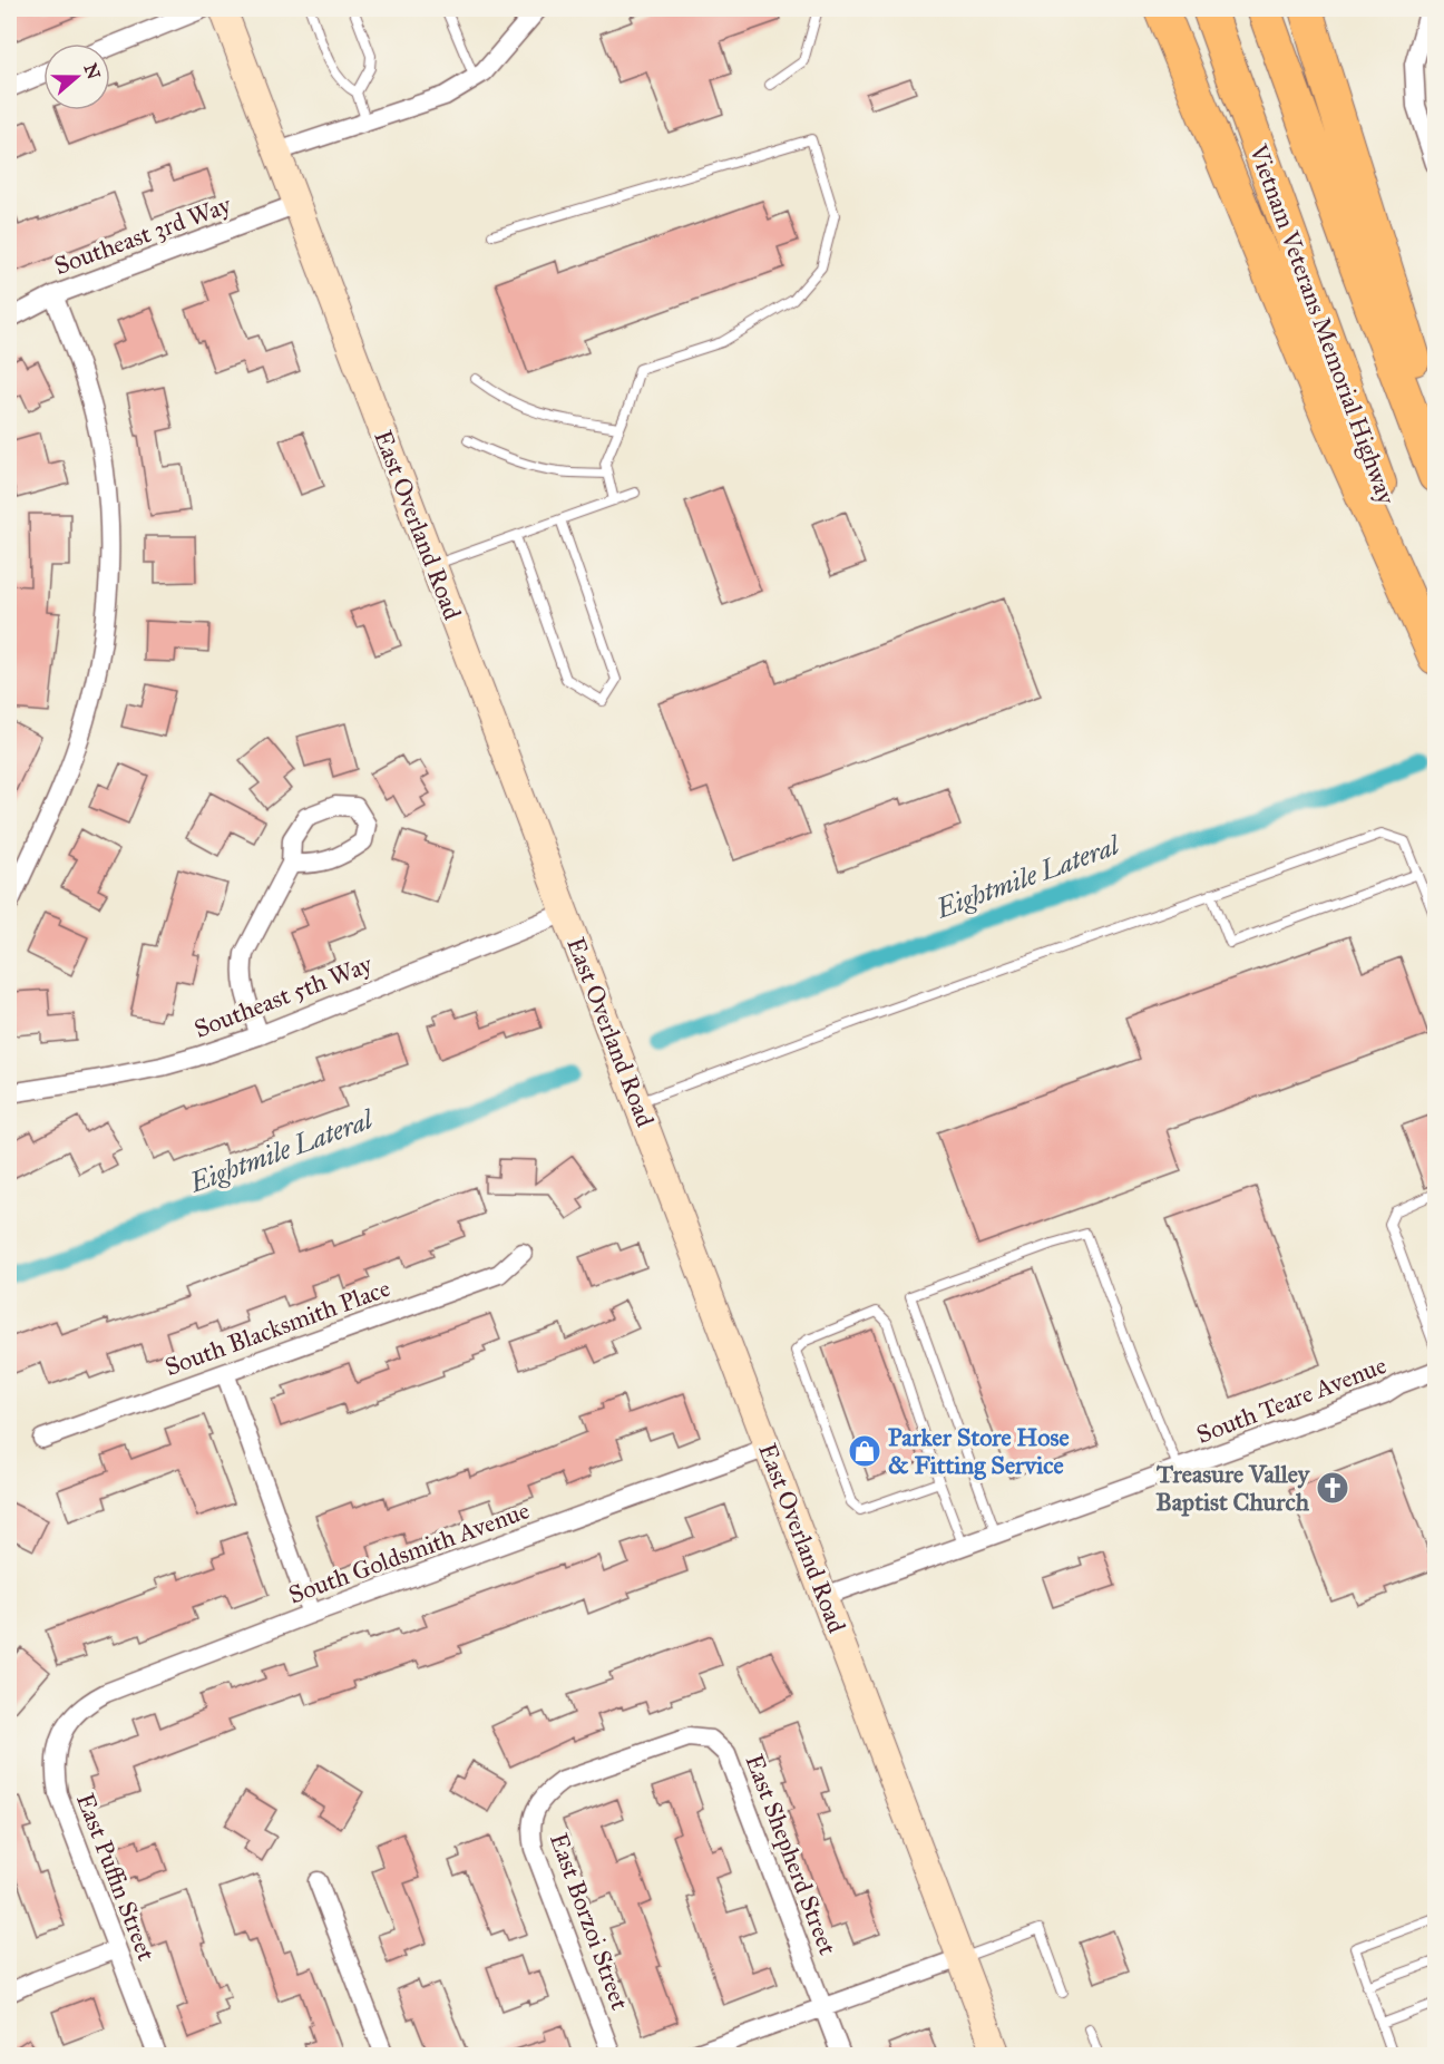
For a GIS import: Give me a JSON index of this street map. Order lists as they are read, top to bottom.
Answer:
{
  "streets": {
    "highway": ["Vietnam Veterans Memorial Highway"],
    "main road": ["East Overland Road"],
    "street": [
      "Southeast 3rd Way",
      "Southeast 5th Way",
      "South Blacksmith Place",
      "South Teare Avenue",
      "South Goldsmith Avenue",
      "East Shepherd Street",
      "East Puffin Street",
      "East Borzoi Street"
    ]
  },
  "crossings": [
    ["Southeast 3rd Way", "East Overland Road"],
    ["East Overland Road", "Southeast 5th Way"],
    ["East Overland Road", "South Teare Avenue"],
    ["East Overland Road", "South Goldsmith Avenue"],
    ["South Goldsmith Avenue", "East Puffin Street"],
    ["East Shepherd Street", "East Borzoi Street"]
  ],
  "water": ["Eightmile Lateral"],
  "places": {
    "shop": ["Parker Store Hose & Fitting Service"],
    "church": ["Treasure Valley Baptist Church"]
  },
  "north": "right"
}
